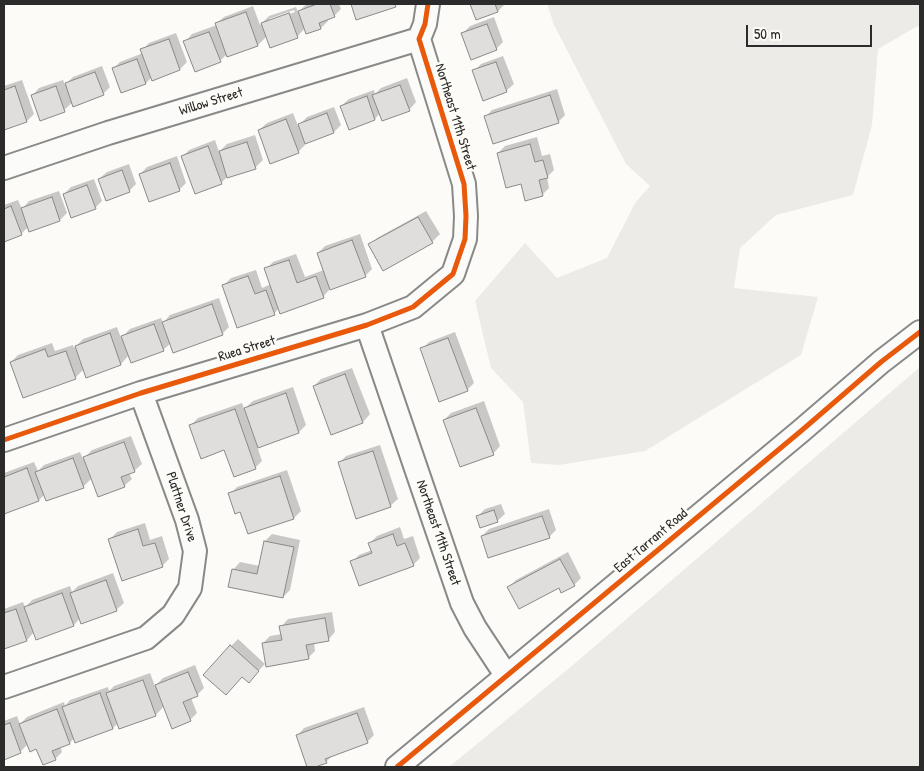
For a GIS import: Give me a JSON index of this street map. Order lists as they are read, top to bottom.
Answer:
{
  "streets": {
    "street": [
      "Willow Street",
      "Northeast 11th Street",
      "Ruea Street",
      "Plattner Drive",
      "East Tarrant Road"
    ]
  },
  "crossings": [
    ["Willow Street", "Northeast 11th Street"],
    ["Northeast 11th Street", "Ruea Street"],
    ["Northeast 11th Street", "East Tarrant Road"],
    ["Ruea Street", "Plattner Drive"]
  ],
  "scale_bar": "50 m"
}
